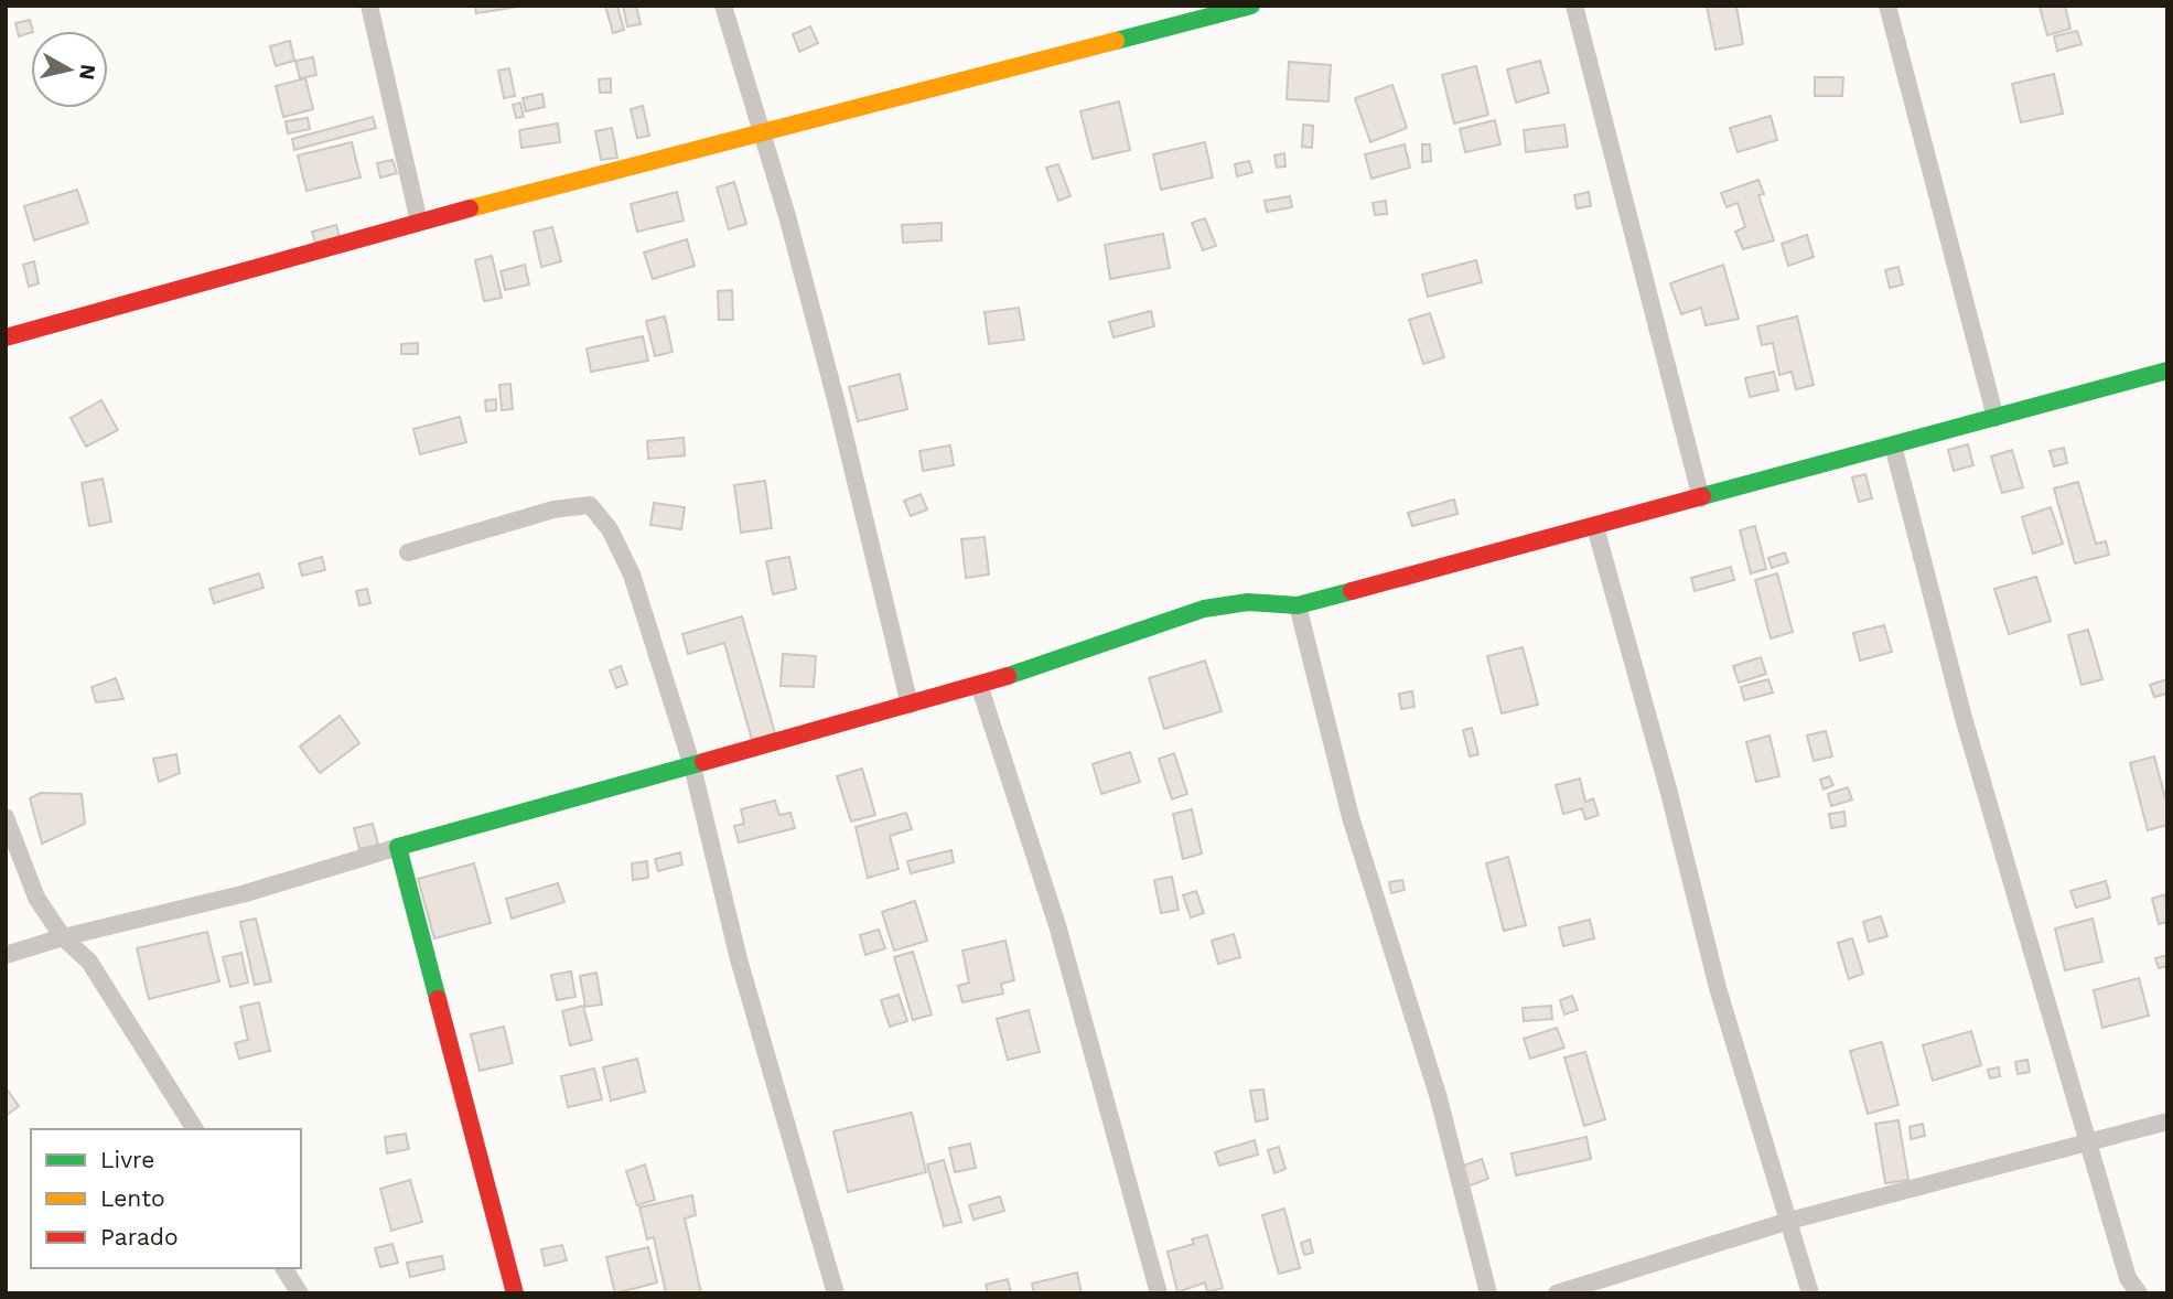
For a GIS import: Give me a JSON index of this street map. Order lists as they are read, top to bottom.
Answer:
{
  "legend": ["Livre", "Lento", "Parado"],
  "north": "right"
}
